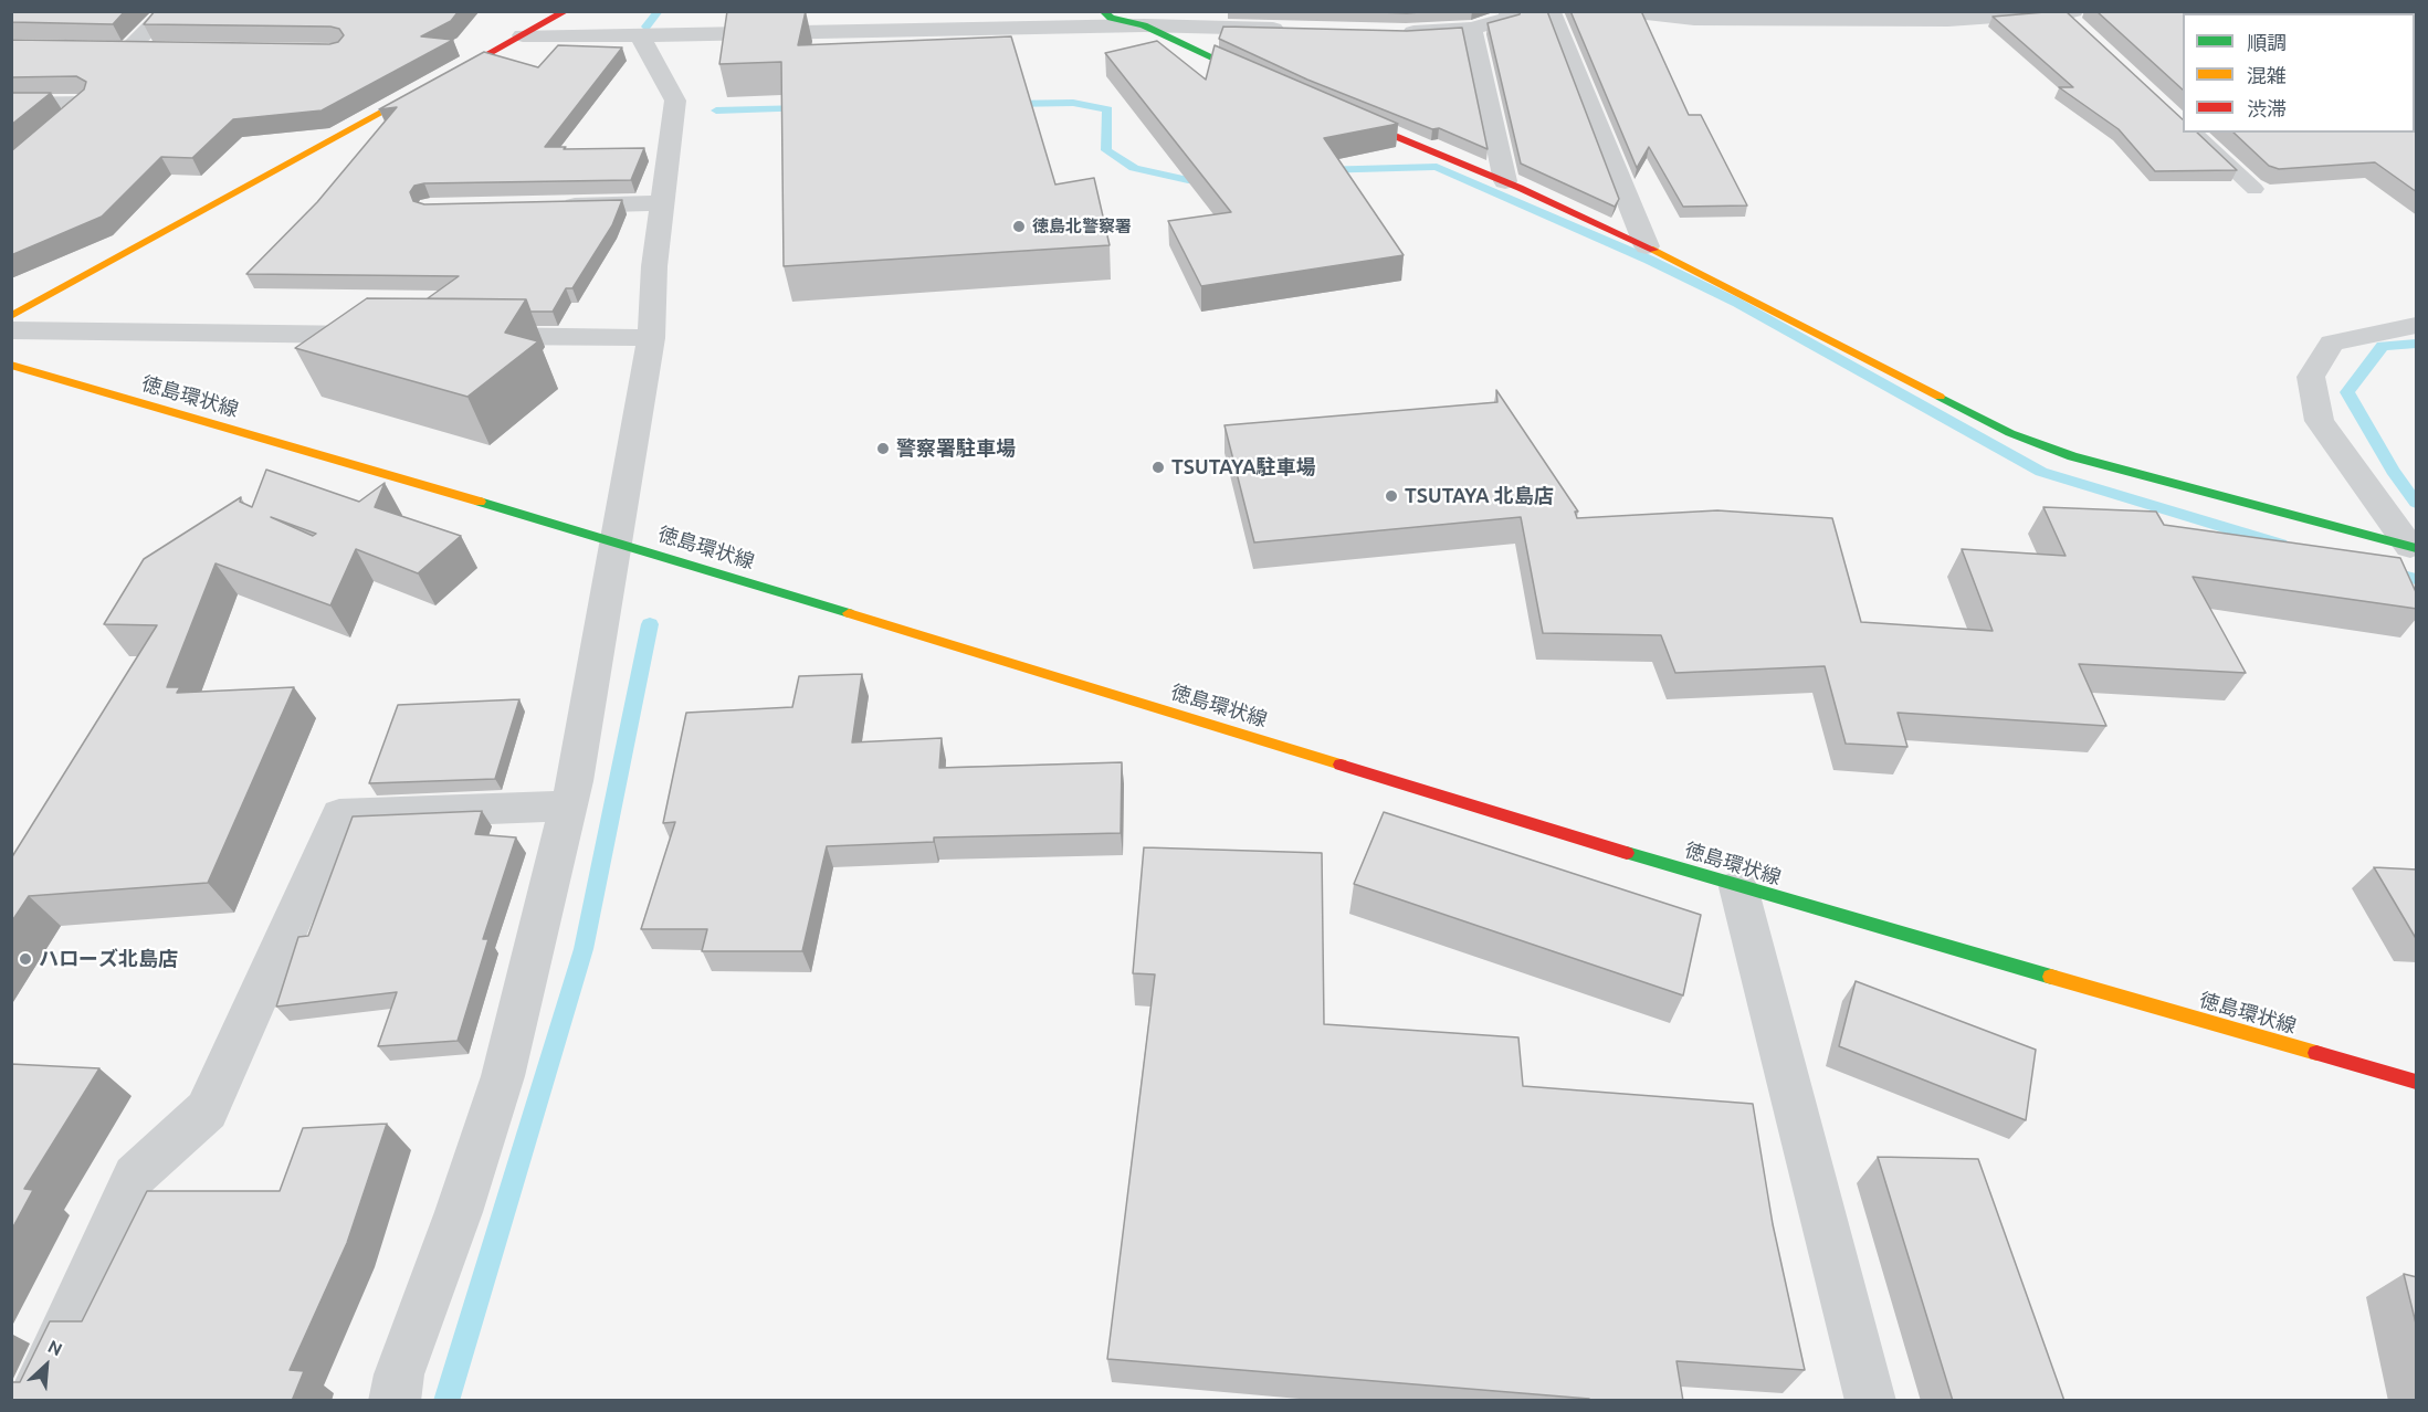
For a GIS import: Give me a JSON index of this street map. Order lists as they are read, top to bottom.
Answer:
{
  "streets": {
    "street": ["徳島環状線"]
  },
  "places": [
    "徳島北警察署",
    "警察署駐車場",
    "TSUTAYA駐車場",
    "TSUTAYA 北島店",
    "ハローズ北島店"
  ],
  "legend": ["順調", "混雑", "渋滞"],
  "north": "top right"
}
